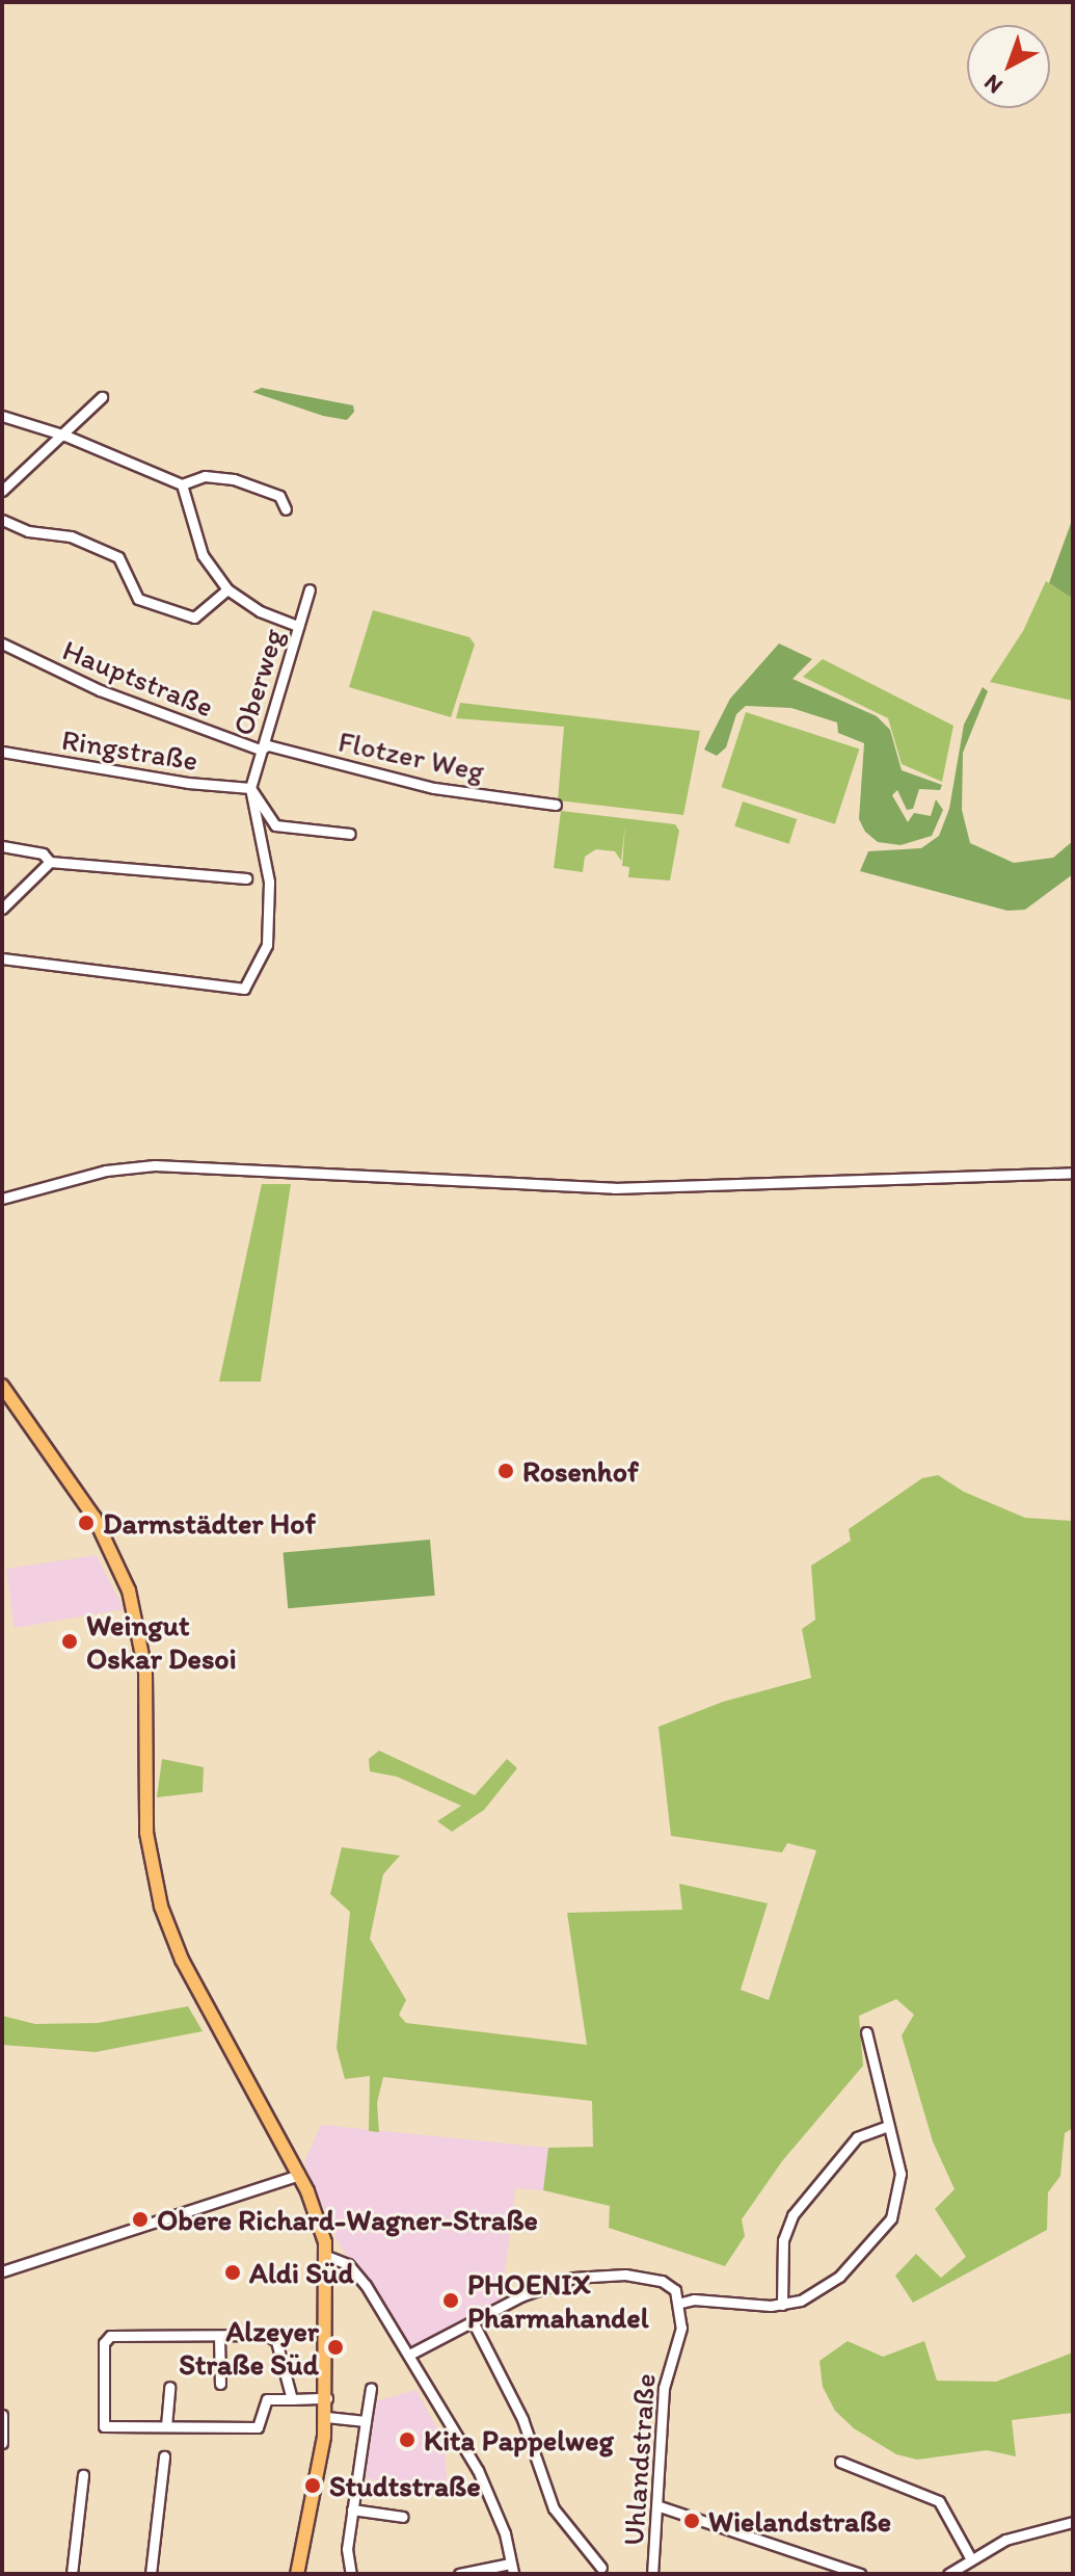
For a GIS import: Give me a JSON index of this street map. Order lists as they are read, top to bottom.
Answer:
{
  "streets": {
    "street": [
      "Hauptstraße",
      "Oberweg",
      "Ringstraße",
      "Flotzer Weg",
      "Uhlandstraße"
    ]
  },
  "crossings": [
    ["Hauptstraße", "Oberweg"],
    ["Hauptstraße", "Flotzer Weg"],
    ["Oberweg", "Ringstraße"],
    ["Oberweg", "Flotzer Weg"]
  ],
  "places": [
    "Rosenhof",
    "Darmstädter Hof",
    "Weingut Oskar Desoi",
    "Obere Richard-Wagner-Straße",
    "Aldi Süd",
    "PHOENIX Pharmahandel",
    "Alzeyer Straße Süd",
    "Kita Pappelweg",
    "Studtstraße",
    "Wielandstraße"
  ],
  "north": "bottom left"
}
